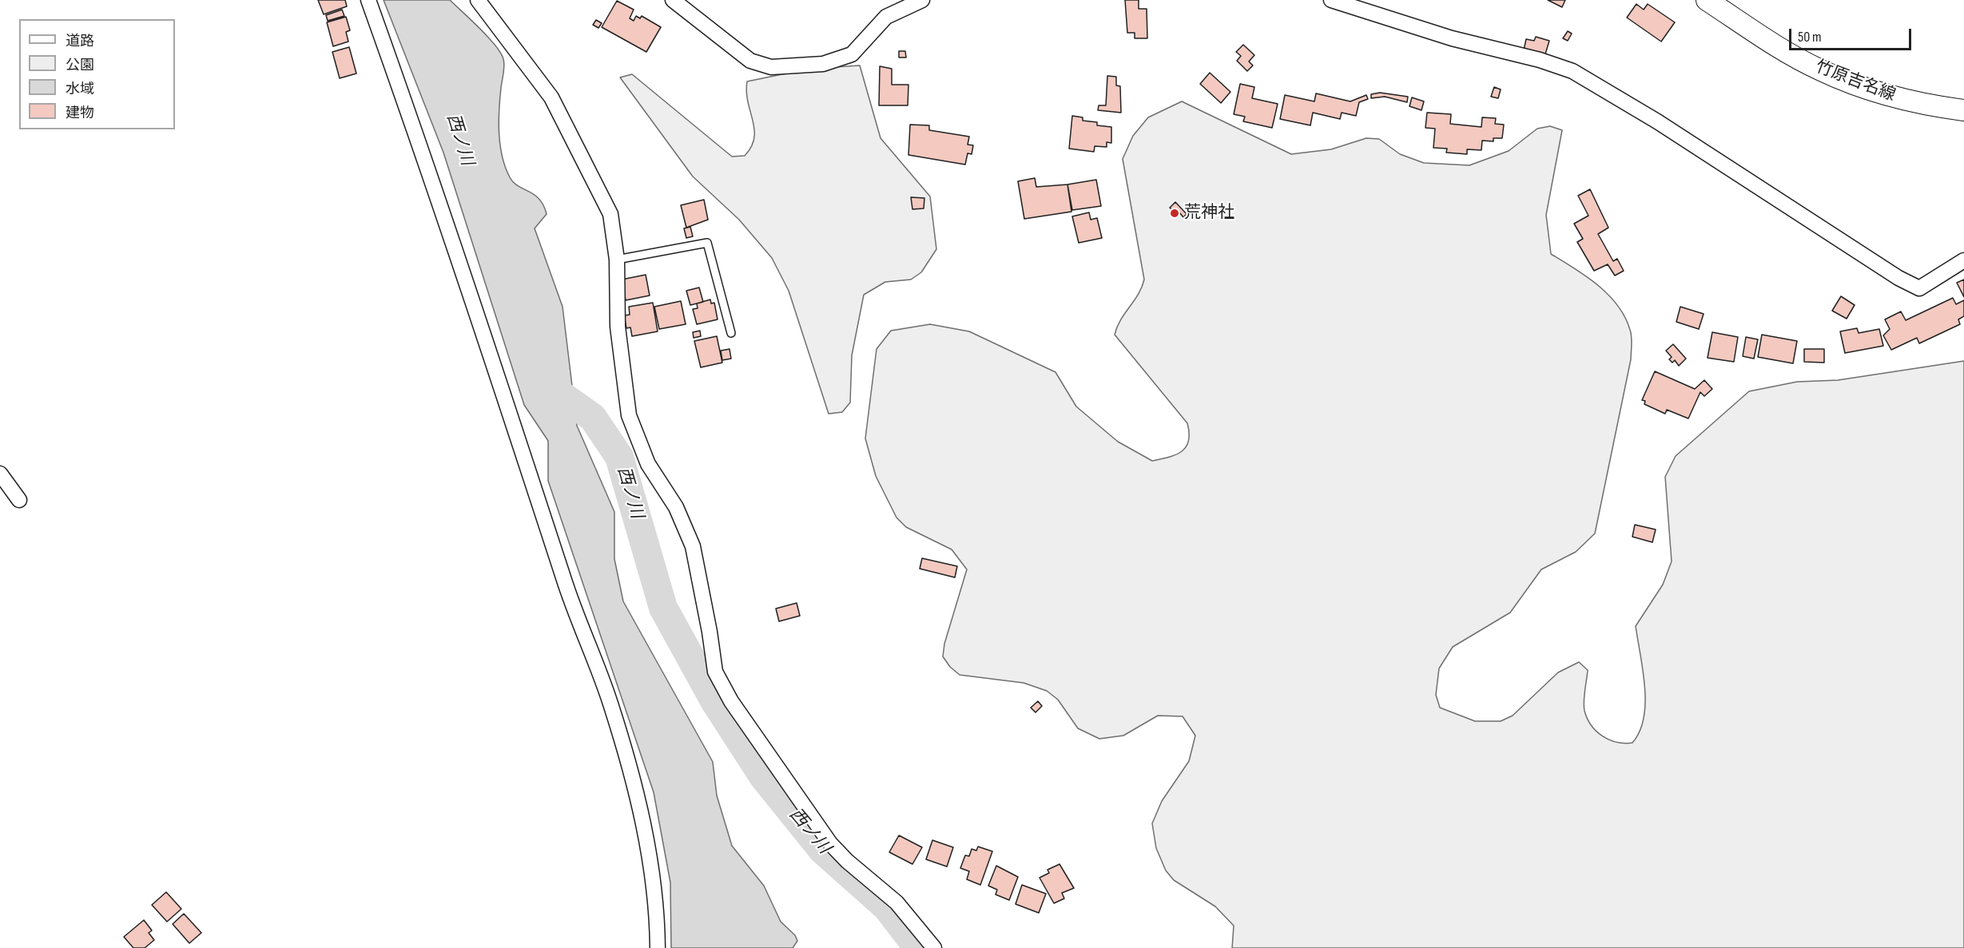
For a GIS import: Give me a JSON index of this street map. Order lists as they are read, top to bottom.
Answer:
{
  "streets": {
    "main road": ["竹原吉名線"]
  },
  "water": ["西ノ川"],
  "places": ["荒神社"],
  "legend": [
    "道路",
    "公園",
    "水域",
    "建物"
  ],
  "scale_bar": "50 m"
}
